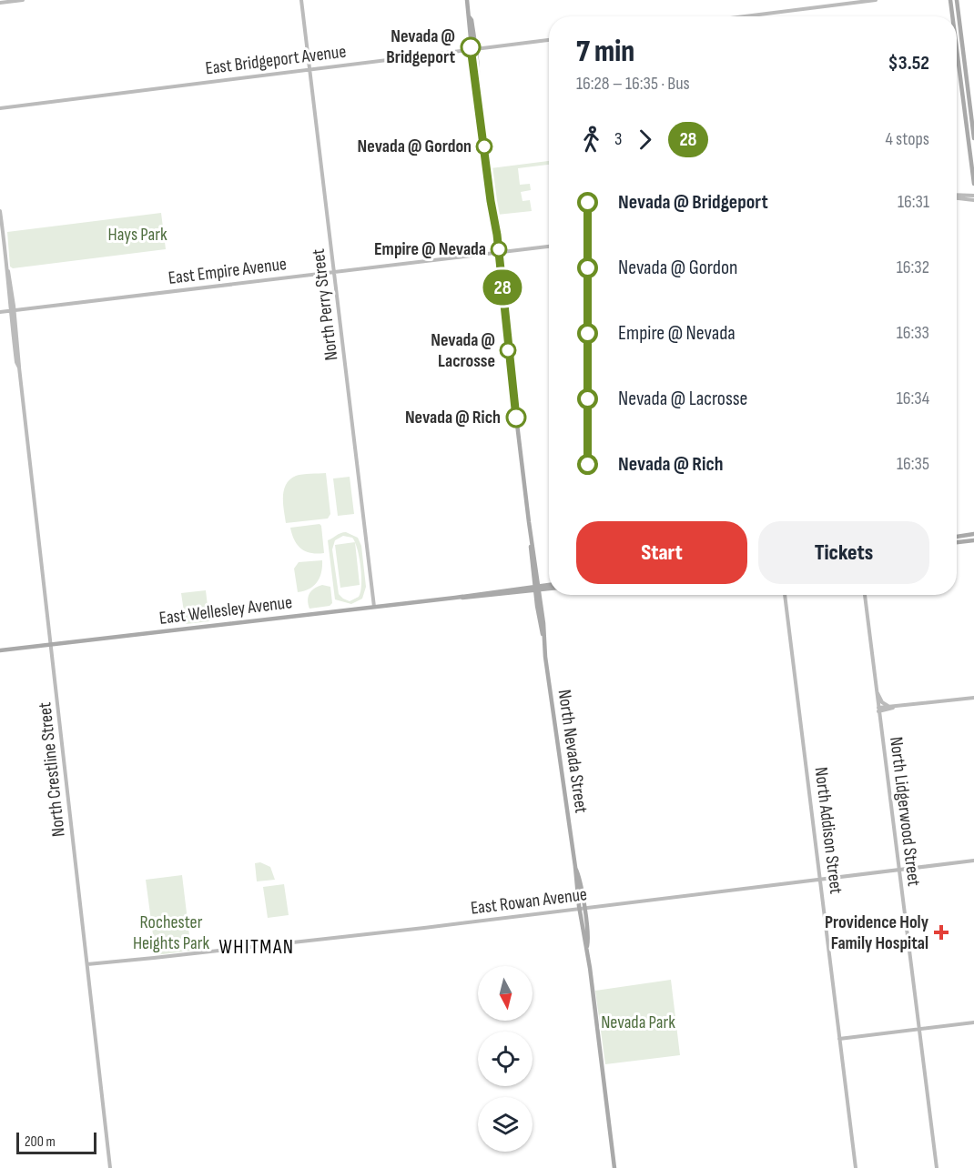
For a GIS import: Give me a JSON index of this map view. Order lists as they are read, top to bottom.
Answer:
{
  "streets": {
    "main road": ["East Wellesley Avenue", "North Nevada Street"],
    "street": [
      "East Bridgeport Avenue",
      "East Empire Avenue",
      "North Perry Street",
      "North Crestline Street",
      "North Lidgerwood Street",
      "North Addison Street",
      "East Rowan Avenue"
    ]
  },
  "crossings": [
    ["East Bridgeport Avenue", "North Perry Street"],
    ["East Bridgeport Avenue", "North Nevada Street"],
    ["East Empire Avenue", "North Perry Street"],
    ["East Empire Avenue", "North Nevada Street"],
    ["East Empire Avenue", "North Crestline Street"],
    ["North Perry Street", "East Wellesley Avenue"],
    ["East Wellesley Avenue", "North Nevada Street"],
    ["East Wellesley Avenue", "North Crestline Street"],
    ["North Nevada Street", "East Rowan Avenue"],
    ["North Crestline Street", "East Rowan Avenue"],
    ["North Lidgerwood Street", "East Rowan Avenue"],
    ["North Addison Street", "East Rowan Avenue"]
  ],
  "districts": ["WHITMAN"],
  "parks": ["Hays Park", "Rochester Heights Park", "Nevada Park"],
  "places": {
    "other": [
      "Nevada @ Bridgeport",
      "Nevada @ Gordon",
      "Empire @ Nevada",
      "Nevada @ Lacrosse",
      "Nevada @ Rich"
    ],
    "health": ["Providence Holy Family Hospital"]
  },
  "lines": ["bus line 28"],
  "scale_bar": "200 m",
  "north": "bottom",
  "page": {
    "on_map": "28",
    "heading": ["7 min", "16:28 – 16:35 · Bus", "$3.52"],
    "legs": ["3", "28", "4 stops"],
    "list": [
      {
        "name": "Nevada @ Bridgeport",
        "value": "16:31"
      },
      {
        "name": "Nevada @ Gordon",
        "value": "16:32"
      },
      {
        "name": "Empire @ Nevada",
        "value": "16:33"
      },
      {
        "name": "Nevada @ Lacrosse",
        "value": "16:34"
      },
      {
        "name": "Nevada @ Rich",
        "value": "16:35"
      }
    ],
    "buttons": ["Start", "Tickets"],
    "scale": "200 m"
  }
}
